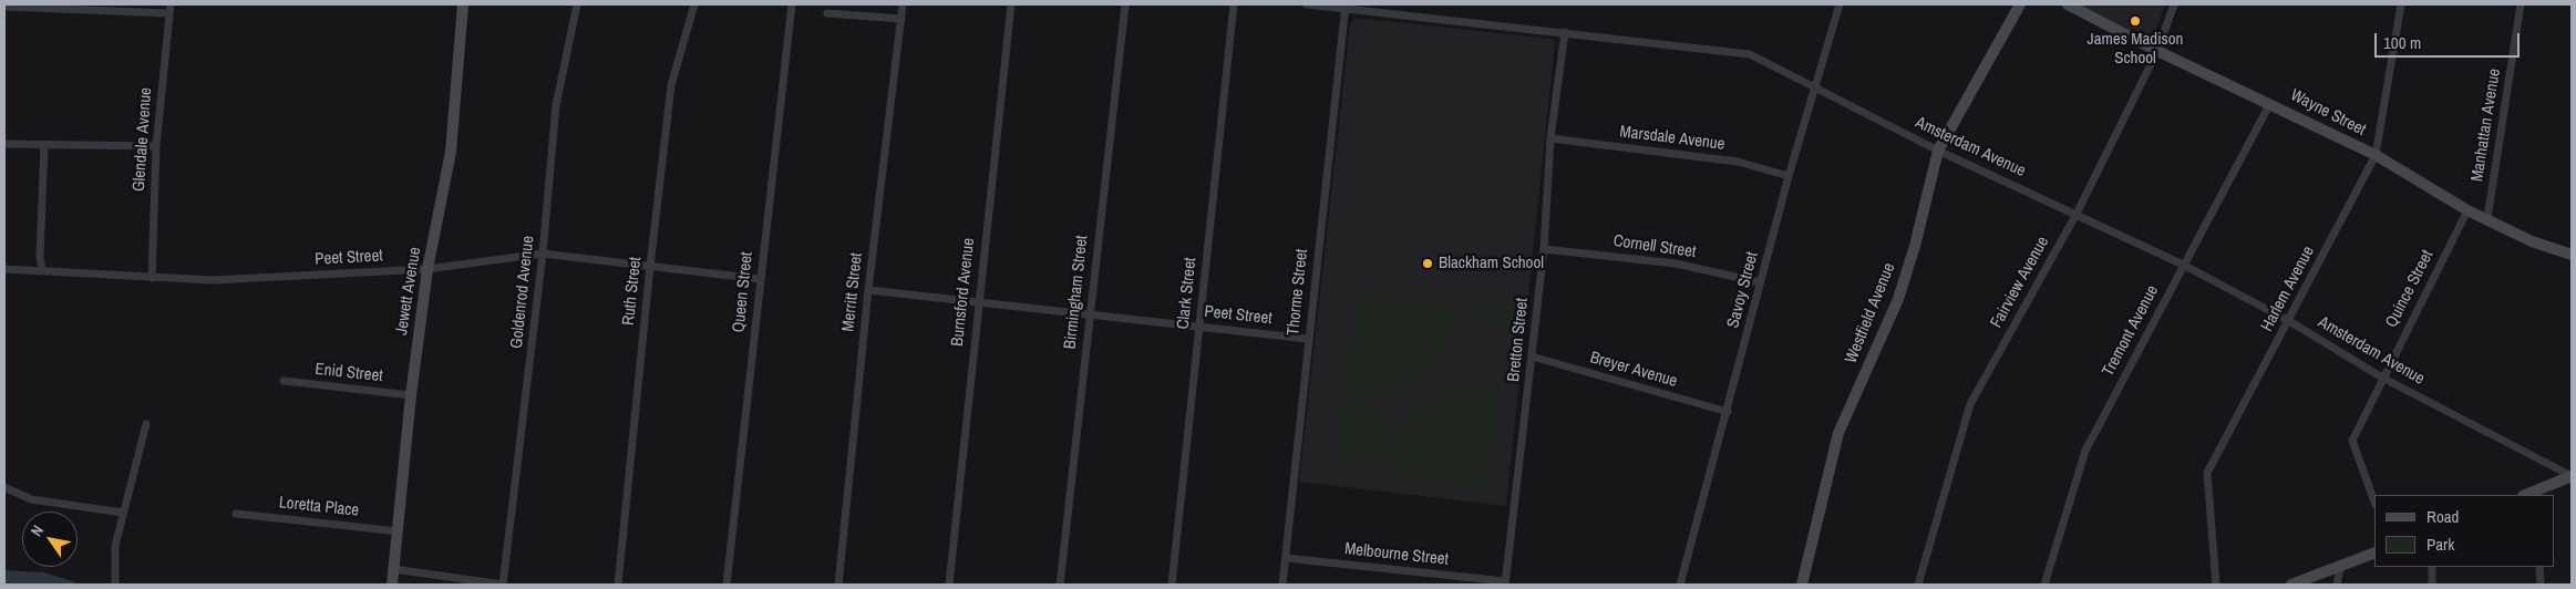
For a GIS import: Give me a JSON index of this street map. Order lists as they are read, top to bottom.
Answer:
{
  "streets": {
    "street": [
      "Wayne Street",
      "Manhattan Avenue",
      "Marsdale Avenue",
      "Glendale Avenue",
      "Amsterdam Avenue",
      "Cornell Street",
      "Peet Street",
      "Fairview Avenue",
      "Harlem Avenue",
      "Quince Street",
      "Savoy Street",
      "Jewett Avenue",
      "Ruth Street",
      "Goldenrod Avenue",
      "Queen Street",
      "Merritt Street",
      "Burnsford Avenue",
      "Birmingham Street",
      "Thorme Street",
      "Clark Street",
      "Westfield Avenue",
      "Tremont Avenue",
      "Bretton Street",
      "Breyer Avenue",
      "Enid Street",
      "Loretta Place",
      "Melbourne Street"
    ]
  },
  "crossings": [
    ["Wayne Street", "Manhattan Avenue"],
    ["Wayne Street", "Fairview Avenue"],
    ["Wayne Street", "Harlem Avenue"],
    ["Wayne Street", "Quince Street"],
    ["Wayne Street", "Tremont Avenue"],
    ["Marsdale Avenue", "Savoy Street"],
    ["Marsdale Avenue", "Bretton Street"],
    ["Glendale Avenue", "Peet Street"],
    ["Amsterdam Avenue", "Fairview Avenue"],
    ["Amsterdam Avenue", "Harlem Avenue"],
    ["Amsterdam Avenue", "Quince Street"],
    ["Amsterdam Avenue", "Savoy Street"],
    ["Amsterdam Avenue", "Thorme Street"],
    ["Amsterdam Avenue", "Westfield Avenue"],
    ["Amsterdam Avenue", "Tremont Avenue"],
    ["Amsterdam Avenue", "Bretton Street"],
    ["Cornell Street", "Savoy Street"],
    ["Cornell Street", "Bretton Street"],
    ["Peet Street", "Jewett Avenue"],
    ["Peet Street", "Ruth Street"],
    ["Peet Street", "Goldenrod Avenue"],
    ["Peet Street", "Queen Street"],
    ["Peet Street", "Merritt Street"],
    ["Peet Street", "Burnsford Avenue"],
    ["Peet Street", "Birmingham Street"],
    ["Peet Street", "Thorme Street"],
    ["Peet Street", "Clark Street"],
    ["Savoy Street", "Breyer Avenue"],
    ["Jewett Avenue", "Enid Street"],
    ["Jewett Avenue", "Loretta Place"],
    ["Thorme Street", "Melbourne Street"],
    ["Bretton Street", "Breyer Avenue"],
    ["Bretton Street", "Melbourne Street"]
  ],
  "places": ["James Madison School", "Blackham School"],
  "legend": ["Road", "Park"],
  "scale_bar": "100 m",
  "north": "top left"
}
